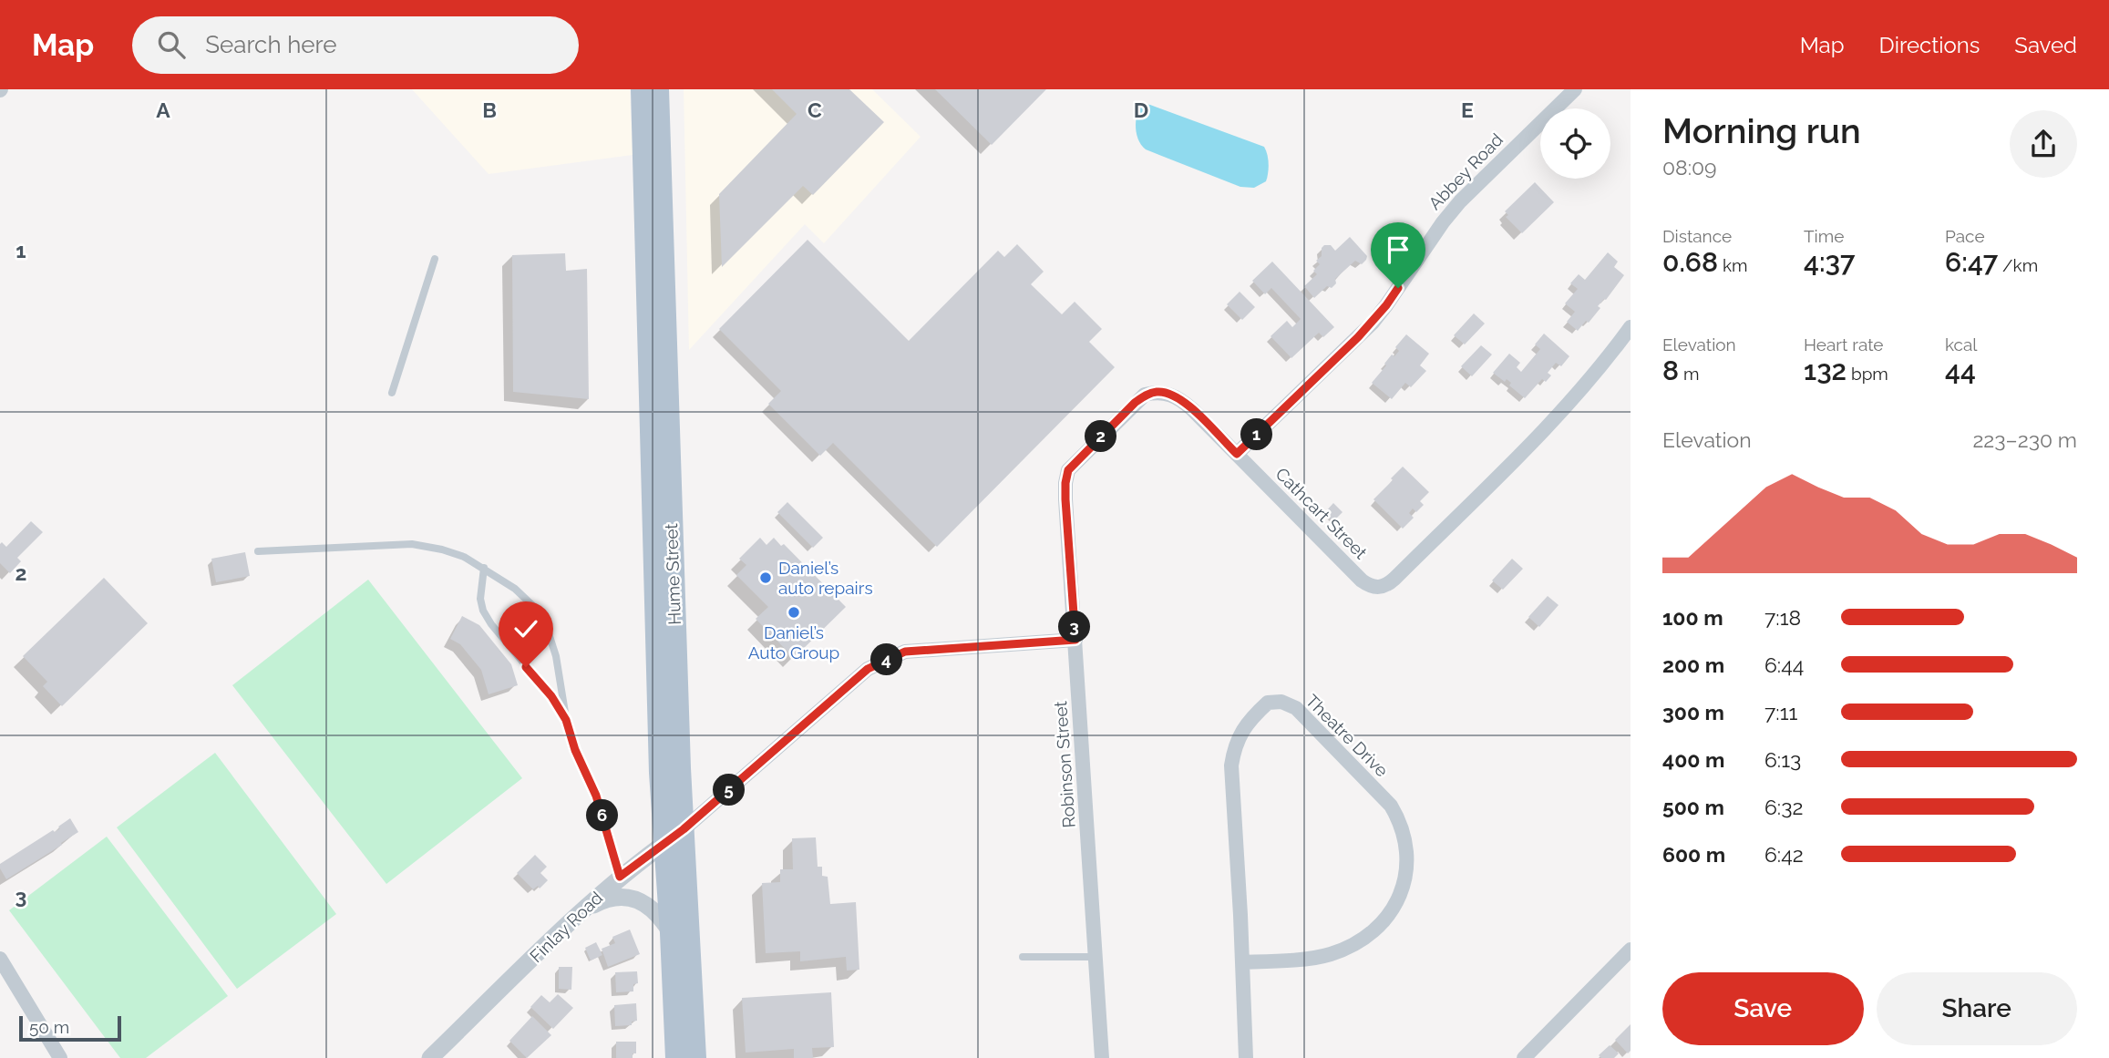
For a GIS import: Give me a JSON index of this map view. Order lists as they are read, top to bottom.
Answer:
{
  "streets": {
    "main road": ["Hume Street"],
    "street": [
      "Abbey Road",
      "Cathcart Street",
      "Theatre Drive",
      "Robinson Street",
      "Finlay Road"
    ]
  },
  "crossings": [
    ["Abbey Road", "Cathcart Street"],
    ["Cathcart Street", "Robinson Street"],
    ["Hume Street", "Finlay Road"],
    ["Robinson Street", "Finlay Road"]
  ],
  "places": ["Daniel’s auto repairs", "Daniel’s Auto Group"],
  "scale_bar": "50 m",
  "page": {
    "header": "Map",
    "search": "Search here",
    "nav": ["Map", "Directions", "Saved"],
    "heading": ["Morning run", "08:09"],
    "stats": [
      ["Distance", "0.68 km"],
      ["Time", "4:37"],
      ["Pace", "6:47 /km"],
      ["Elevation", "8 m"],
      ["Heart rate", "132 bpm"],
      ["kcal", "44"]
    ],
    "chart": ["Elevation", "223–230 m"],
    "pins": [
      "1",
      "2",
      "3",
      "4",
      "5",
      "6"
    ],
    "list": [
      {
        "name": "100 m",
        "note": "7:18"
      },
      {
        "name": "200 m",
        "note": "6:44"
      },
      {
        "name": "300 m",
        "note": "7:11"
      },
      {
        "name": "400 m",
        "note": "6:13"
      },
      {
        "name": "500 m",
        "note": "6:32"
      },
      {
        "name": "600 m",
        "note": "6:42"
      }
    ],
    "buttons": ["Save", "Share"],
    "scale": "50 m"
  },
  "grid": {
    "columns": [
      "A",
      "B",
      "C",
      "D",
      "E"
    ],
    "rows": ["1", "2", "3"]
  }
}
